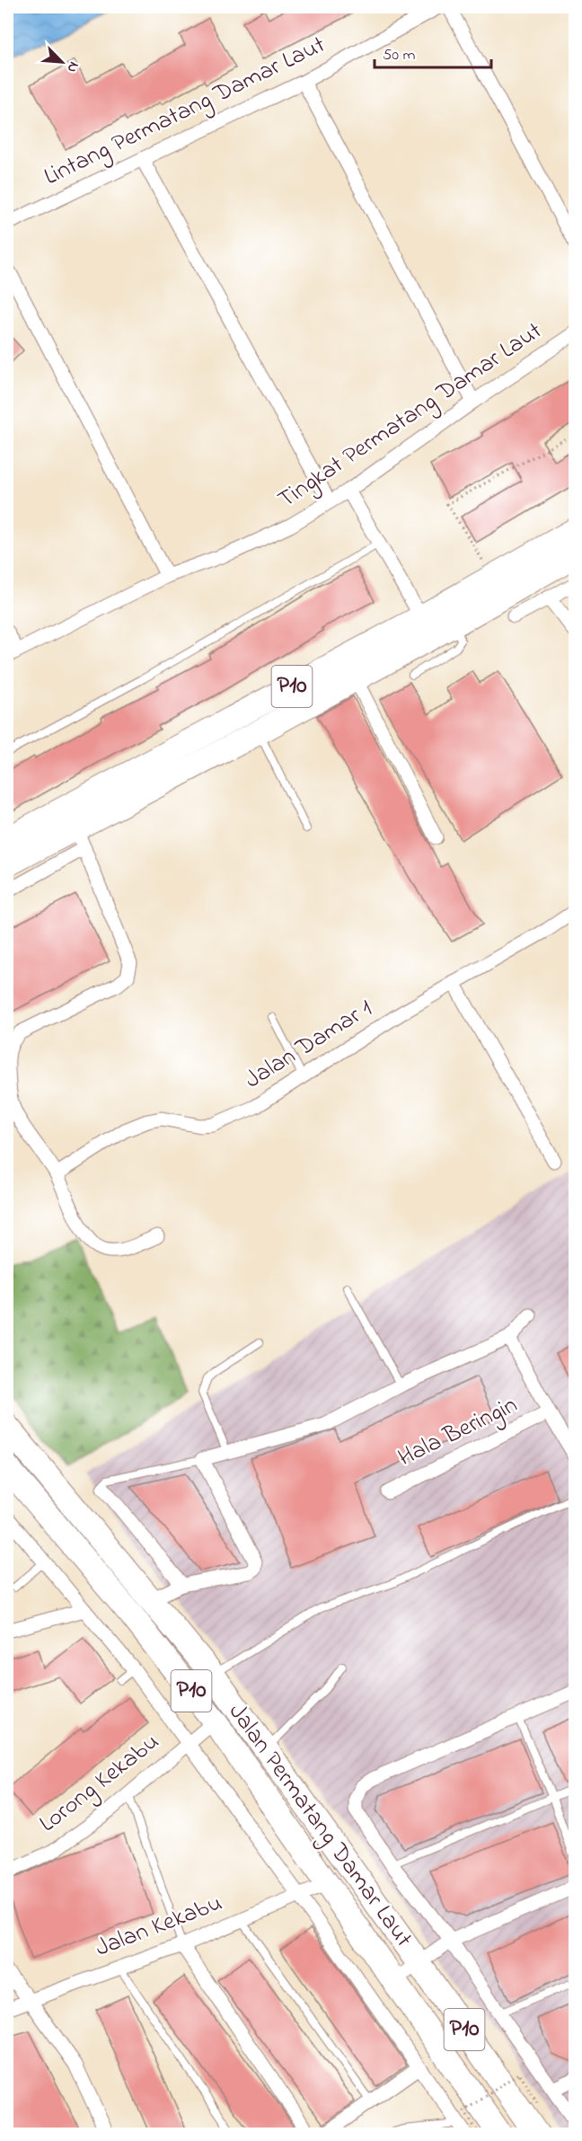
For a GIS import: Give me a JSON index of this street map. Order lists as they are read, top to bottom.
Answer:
{
  "streets": {
    "highway": ["P10", "Jalan Permatang Damar Laut"],
    "street": [
      "Lintang Permatang Damar Laut",
      "Tingkat Permatang Damar Laut",
      "Jalan Damar 1",
      "Hala Beringin",
      "Lorong Kekabu",
      "Jalan Kekabu"
    ]
  },
  "crossings": [
    ["Lorong Kekabu", "Jalan Permatang Damar Laut"],
    ["Jalan Permatang Damar Laut", "Jalan Kekabu"]
  ],
  "scale_bar": "50 m",
  "north": "bottom right"
}
